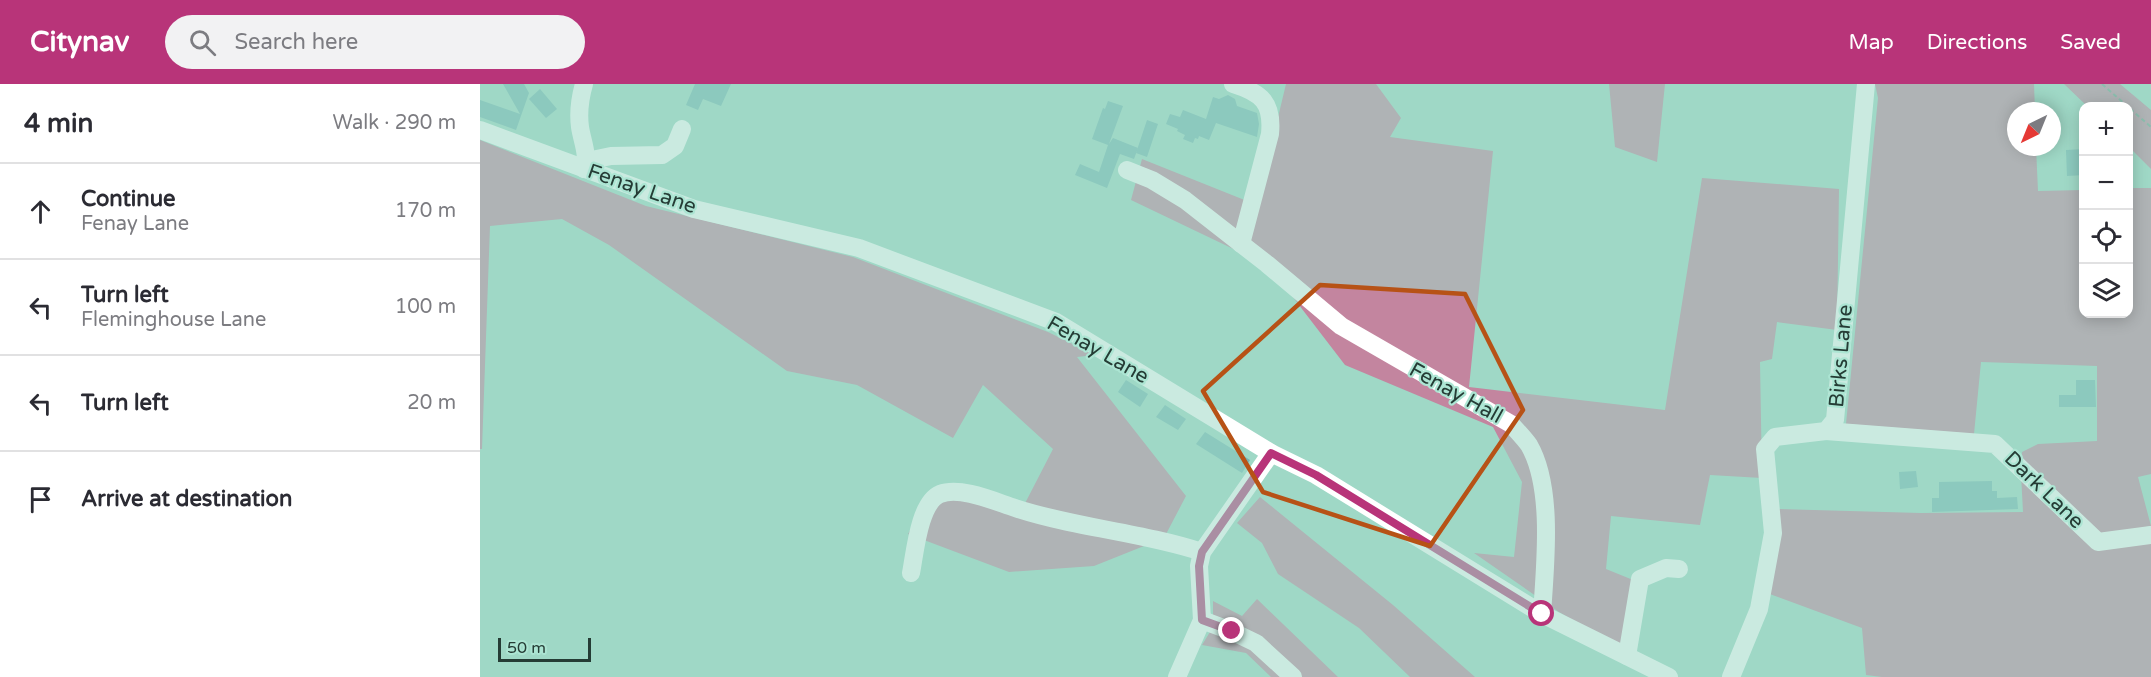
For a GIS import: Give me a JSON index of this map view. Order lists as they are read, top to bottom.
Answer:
{
  "streets": {
    "street": [
      "Fenay Lane",
      "Birks Lane",
      "Fenay Hall",
      "Dark Lane"
    ]
  },
  "crossings": [
    ["Fenay Lane", "Fenay Hall"],
    ["Birks Lane", "Dark Lane"]
  ],
  "scale_bar": "50 m",
  "north": "bottom left",
  "page": {
    "header": "Citynav",
    "search": "Search here",
    "nav": ["Map", "Directions", "Saved"],
    "heading": ["4 min", "Walk · 290 m"],
    "map_buttons": ["+", "−"],
    "list": [
      ["Continue", "Fenay Lane", "170 m"],
      ["Turn left", "Fleminghouse Lane", "100 m"],
      ["Turn left", "20 m"],
      "Arrive at destination"
    ],
    "scale": "50 m"
  }
}
